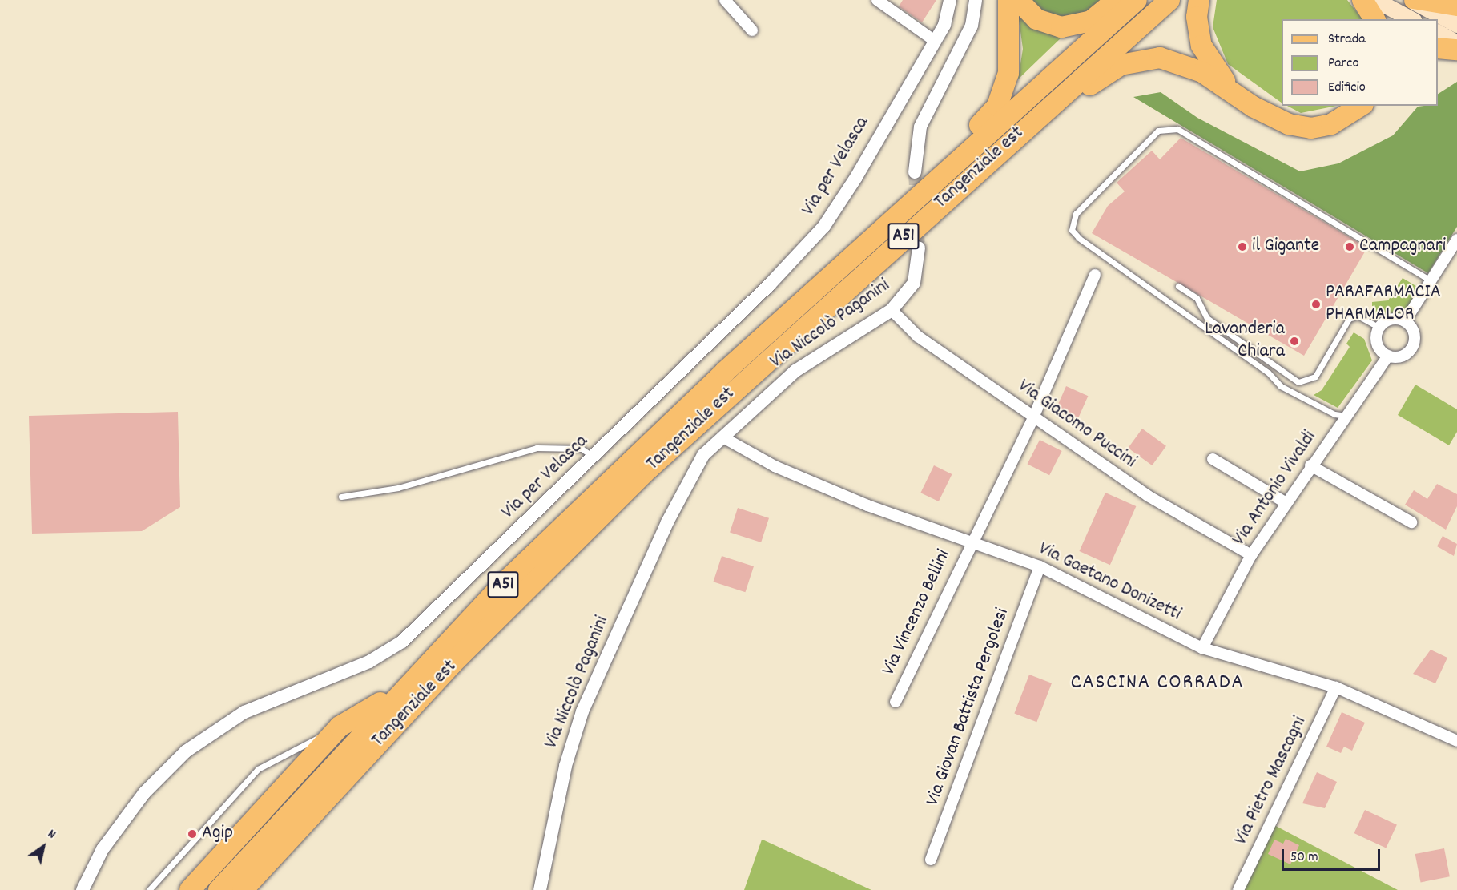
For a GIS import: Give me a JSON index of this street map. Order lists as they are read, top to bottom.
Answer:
{
  "streets": {
    "highway": ["Tangenziale est", "A51"],
    "street": [
      "Via per Velasca",
      "Via Niccolò Paganini",
      "Via Giacomo Puccini",
      "Via Antonio Vivaldi",
      "Via Gaetano Donizetti",
      "Via Vincenzo Bellini",
      "Via Giovan Battista Pergolesi",
      "Via Pietro Mascagni"
    ]
  },
  "crossings": [
    ["Via Niccolò Paganini", "Via Giacomo Puccini"],
    ["Via Niccolò Paganini", "Via Gaetano Donizetti"],
    ["Via Giacomo Puccini", "Via Antonio Vivaldi"],
    ["Via Giacomo Puccini", "Via Vincenzo Bellini"],
    ["Via Antonio Vivaldi", "Via Gaetano Donizetti"],
    ["Via Gaetano Donizetti", "Via Vincenzo Bellini"],
    ["Via Gaetano Donizetti", "Via Giovan Battista Pergolesi"],
    ["Via Gaetano Donizetti", "Via Pietro Mascagni"]
  ],
  "districts": ["CASCINA CORRADA"],
  "places": [
    "il Gigante",
    "Campagnari",
    "PARAFARMACIA PHARMALOR",
    "Lavanderia Chiara",
    "Agip"
  ],
  "legend": ["Strada", "Parco", "Edificio"],
  "scale_bar": "50 m",
  "north": "top right"
}
